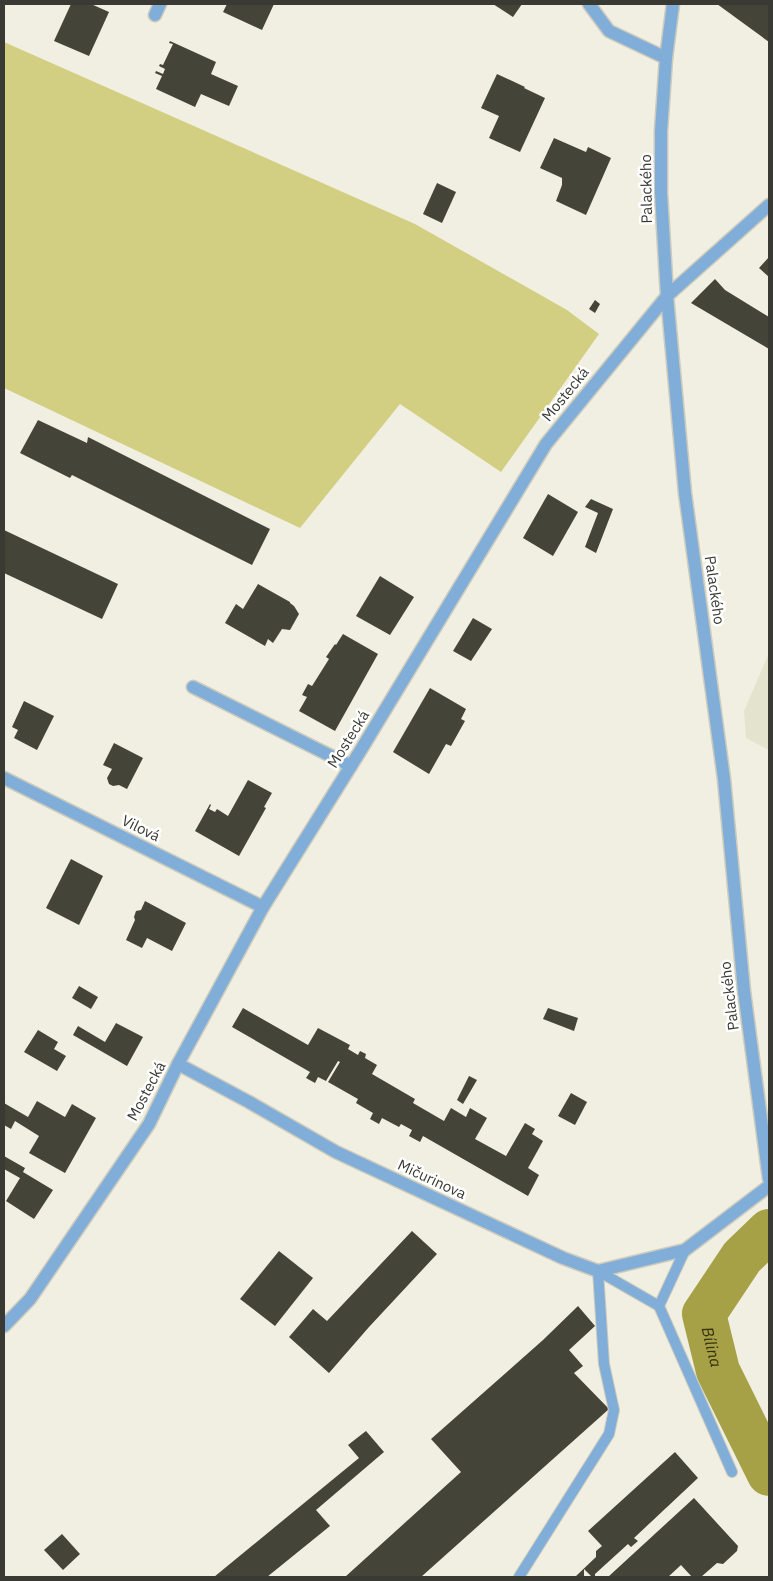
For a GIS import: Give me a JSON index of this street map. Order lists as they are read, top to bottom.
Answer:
{
  "streets": {
    "street": [
      "Palackého",
      "Mostecká",
      "Vilová",
      "Mičurinova"
    ]
  },
  "crossings": [
    ["Palackého", "Mostecká"],
    ["Mostecká", "Vilová"],
    ["Mostecká", "Mičurinova"]
  ],
  "water": ["Bílina"]
}
